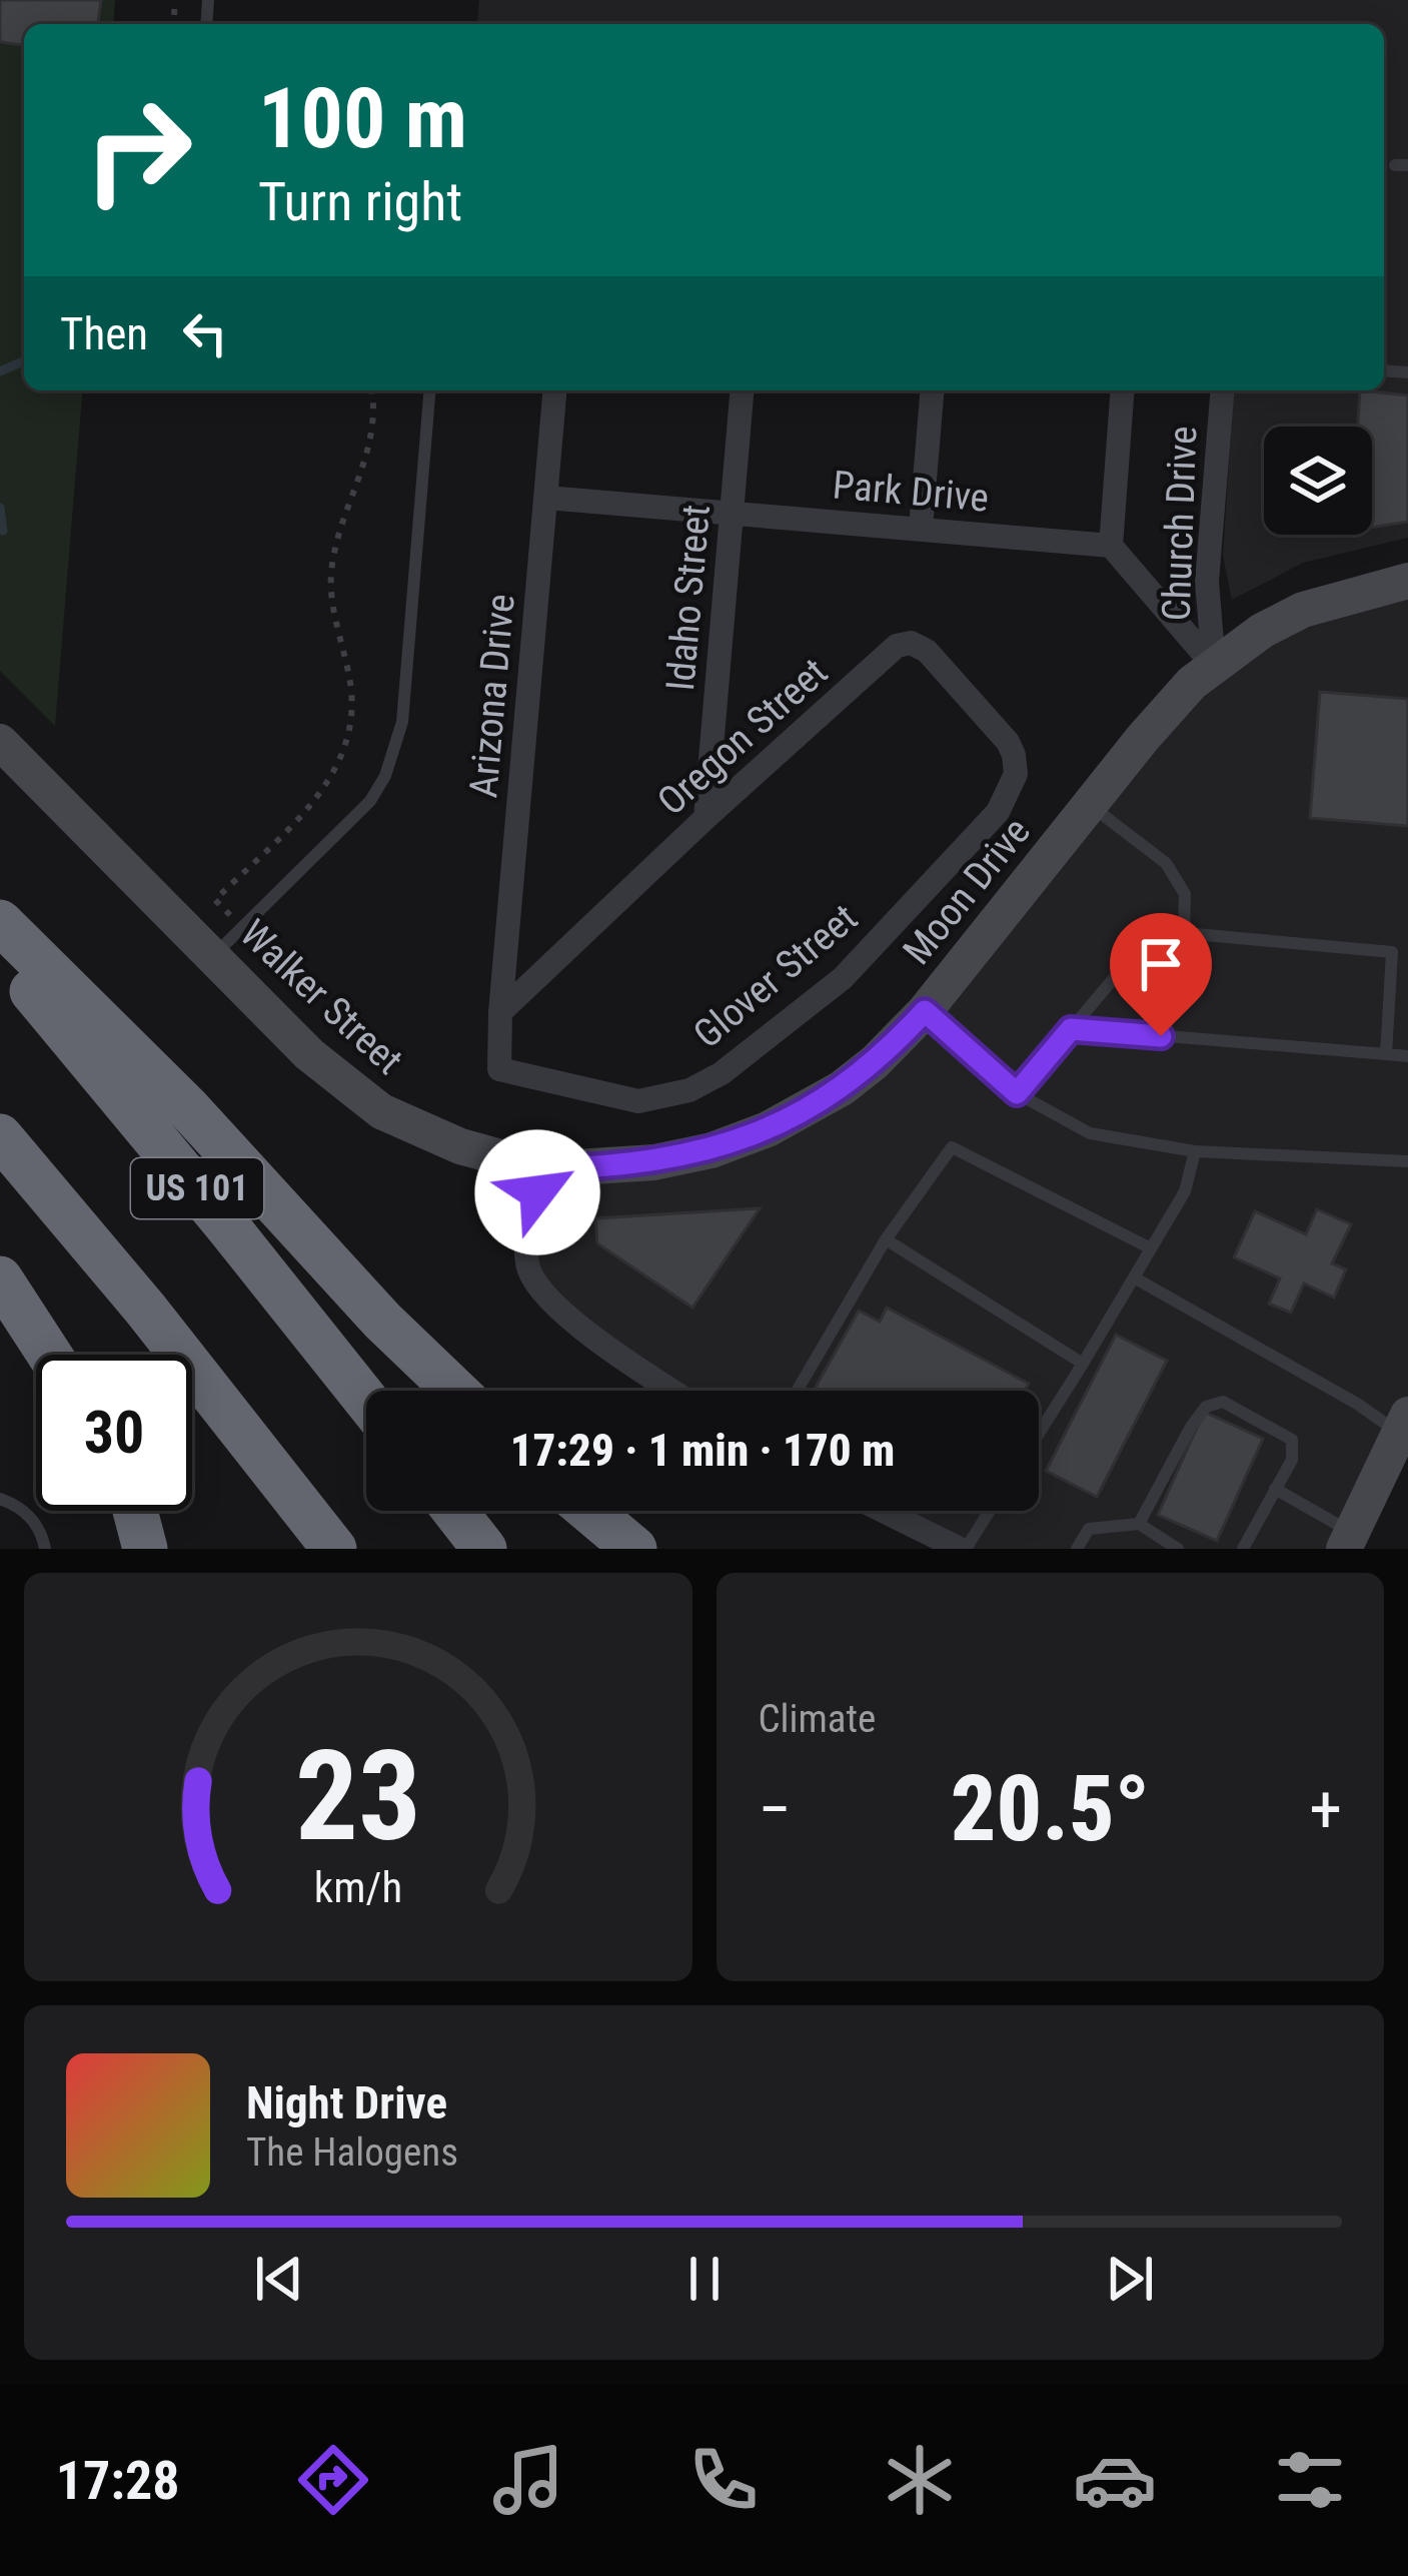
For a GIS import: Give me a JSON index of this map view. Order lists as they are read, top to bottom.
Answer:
{
  "streets": {
    "highway": ["US 101"],
    "street": [
      "Park Drive",
      "Church Drive",
      "Idaho Street",
      "Arizona Drive",
      "Oregon Street",
      "Moon Drive",
      "Glover Street",
      "Walker Street"
    ]
  },
  "crossings": [
    ["Park Drive", "Idaho Street"],
    ["Park Drive", "Arizona Drive"],
    ["Church Drive", "Moon Drive"],
    ["Idaho Street", "Oregon Street"],
    ["Arizona Drive", "Oregon Street"],
    ["Arizona Drive", "Glover Street"],
    ["Oregon Street", "Glover Street"],
    ["Moon Drive", "Walker Street"]
  ],
  "page": {
    "turn": ["100 m", "Turn right"],
    "then": "Then",
    "limit": "30",
    "trip": "17:29 · 1 min · 170 m",
    "tile": "Climate",
    "heat": ["−", "20.5°", "+"],
    "song": ["Night Drive", "The Halogens"],
    "tabs": "17:28",
    "gauge": ["23", "km/h"]
  }
}
